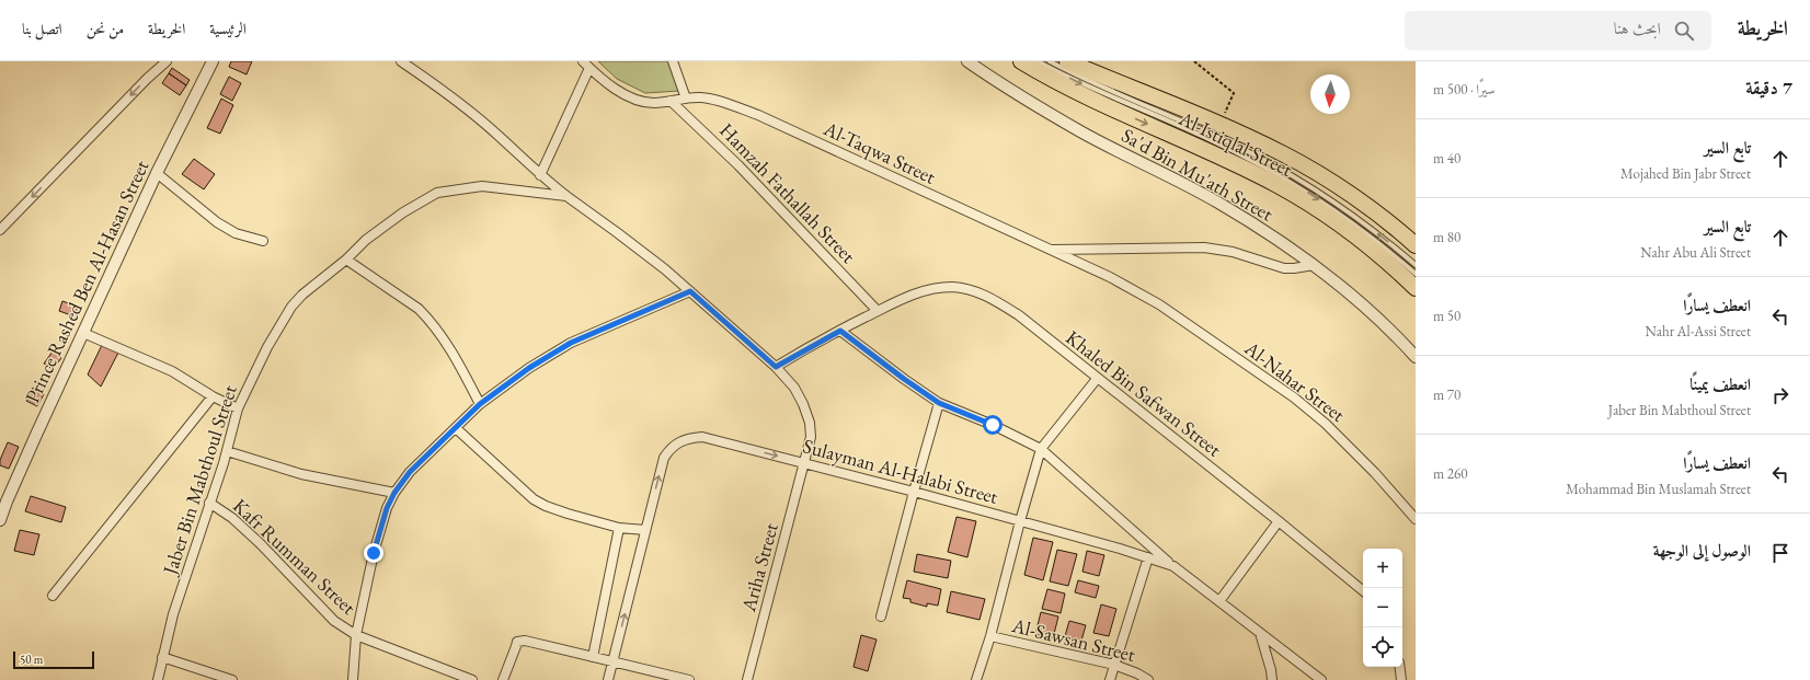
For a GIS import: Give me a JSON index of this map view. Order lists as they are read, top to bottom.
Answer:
{
  "streets": {
    "highway": ["Al-Istiqlal Street"],
    "street": [
      "Al-Taqwa Street",
      "Sa'd Bin Mu'ath Street",
      "Hamzah Fathallah Street",
      "Prince Rashed Ben Al-Hasan Street",
      "Al-Nahar Street",
      "Khaled Bin Safwan Street",
      "Sulayman Al-Halabi Street",
      "Jaber Bin Mabthoul Street",
      "Kafr Rumman Street",
      "Ariha Street",
      "Al-Sawsan Street"
    ]
  },
  "crossings": [
    ["Al-Taqwa Street", "Hamzah Fathallah Street"],
    ["Al-Taqwa Street", "Al-Nahar Street"],
    ["Hamzah Fathallah Street", "Khaled Bin Safwan Street"],
    ["Khaled Bin Safwan Street", "Jaber Bin Mabthoul Street"],
    ["Sulayman Al-Halabi Street", "Jaber Bin Mabthoul Street"],
    ["Sulayman Al-Halabi Street", "Ariha Street"],
    ["Jaber Bin Mabthoul Street", "Kafr Rumman Street"],
    ["Jaber Bin Mabthoul Street", "Ariha Street"]
  ],
  "scale_bar": "50 m",
  "north": "bottom",
  "page": {
    "header": "الخريطة",
    "search": "ابحث هنا",
    "nav": [
      "الرئيسية",
      "الخريطة",
      "من نحن",
      "اتصل بنا"
    ],
    "heading": ["7 دقيقة", "سيرًا · 500 m"],
    "list": [
      ["تابع السير", "Mojahed Bin Jabr Street", "40 m"],
      ["تابع السير", "Nahr Abu Ali Street", "80 m"],
      ["انعطف يسارًا", "Nahr Al-Assi Street", "50 m"],
      ["انعطف يمينًا", "Jaber Bin Mabthoul Street", "70 m"],
      ["انعطف يسارًا", "Mohammad Bin Muslamah Street", "260 m"],
      "الوصول إلى الوجهة"
    ],
    "map_buttons": ["+", "−"],
    "scale": "50 m"
  }
}
